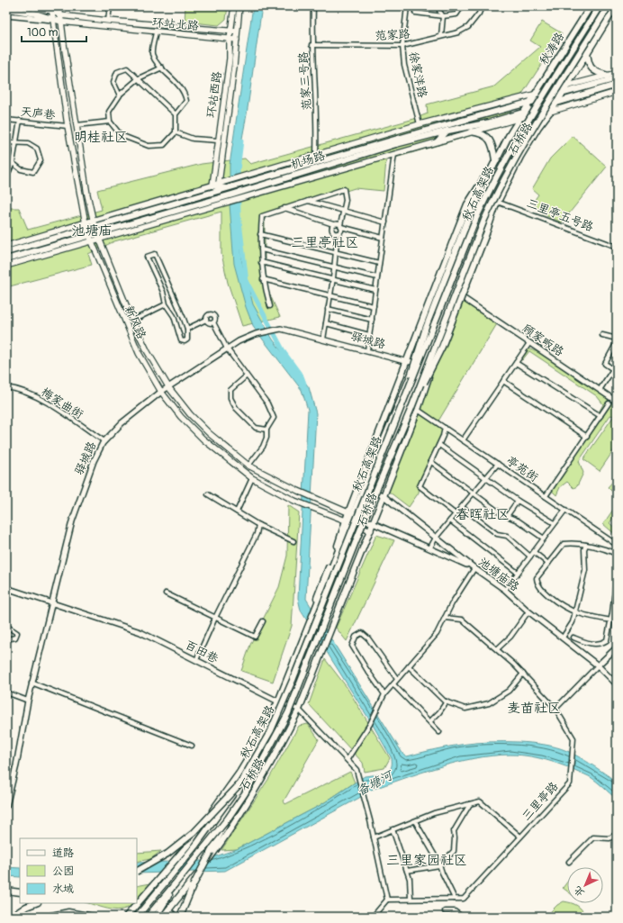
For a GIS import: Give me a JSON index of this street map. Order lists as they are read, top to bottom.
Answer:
{
  "streets": {
    "main road": [
      "环站北路",
      "秋涛路",
      "环站西路",
      "石桥路",
      "机场路",
      "秋石高架路",
      "新风路"
    ],
    "street": [
      "范家路",
      "徐家洋路",
      "范家三号路",
      "天庐巷",
      "三里亭五号路",
      "驿城路",
      "顾家畈路",
      "梅家曲街",
      "亭苑街",
      "池塘庙路",
      "百田巷",
      "三里亭路"
    ]
  },
  "crossings": [
    ["环站北路", "环站西路"],
    ["环站北路", "新风路"],
    ["范家路", "徐家洋路"],
    ["范家路", "范家三号路"],
    ["秋涛路", "石桥路"],
    ["秋涛路", "机场路"],
    ["徐家洋路", "机场路"],
    ["范家三号路", "机场路"],
    ["环站西路", "机场路"],
    ["天庐巷", "新风路"],
    ["石桥路", "机场路"],
    ["石桥路", "三里亭五号路"],
    ["石桥路", "新风路"],
    ["石桥路", "驿城路"],
    ["石桥路", "顾家畈路"],
    ["石桥路", "亭苑街"],
    ["石桥路", "池塘庙路"],
    ["石桥路", "百田巷"],
    ["机场路", "新风路"],
    ["新风路", "驿城路"],
    ["驿城路", "梅家曲街"],
    ["驿城路", "百田巷"]
  ],
  "districts": [
    "明桂社区",
    "池塘庙",
    "三里亭社区",
    "春晖社区",
    "麦苗社区",
    "三里家园社区"
  ],
  "water": ["备塘河"],
  "legend": ["道路", "公园", "水域"],
  "scale_bar": "100 m",
  "north": "bottom left"
}
